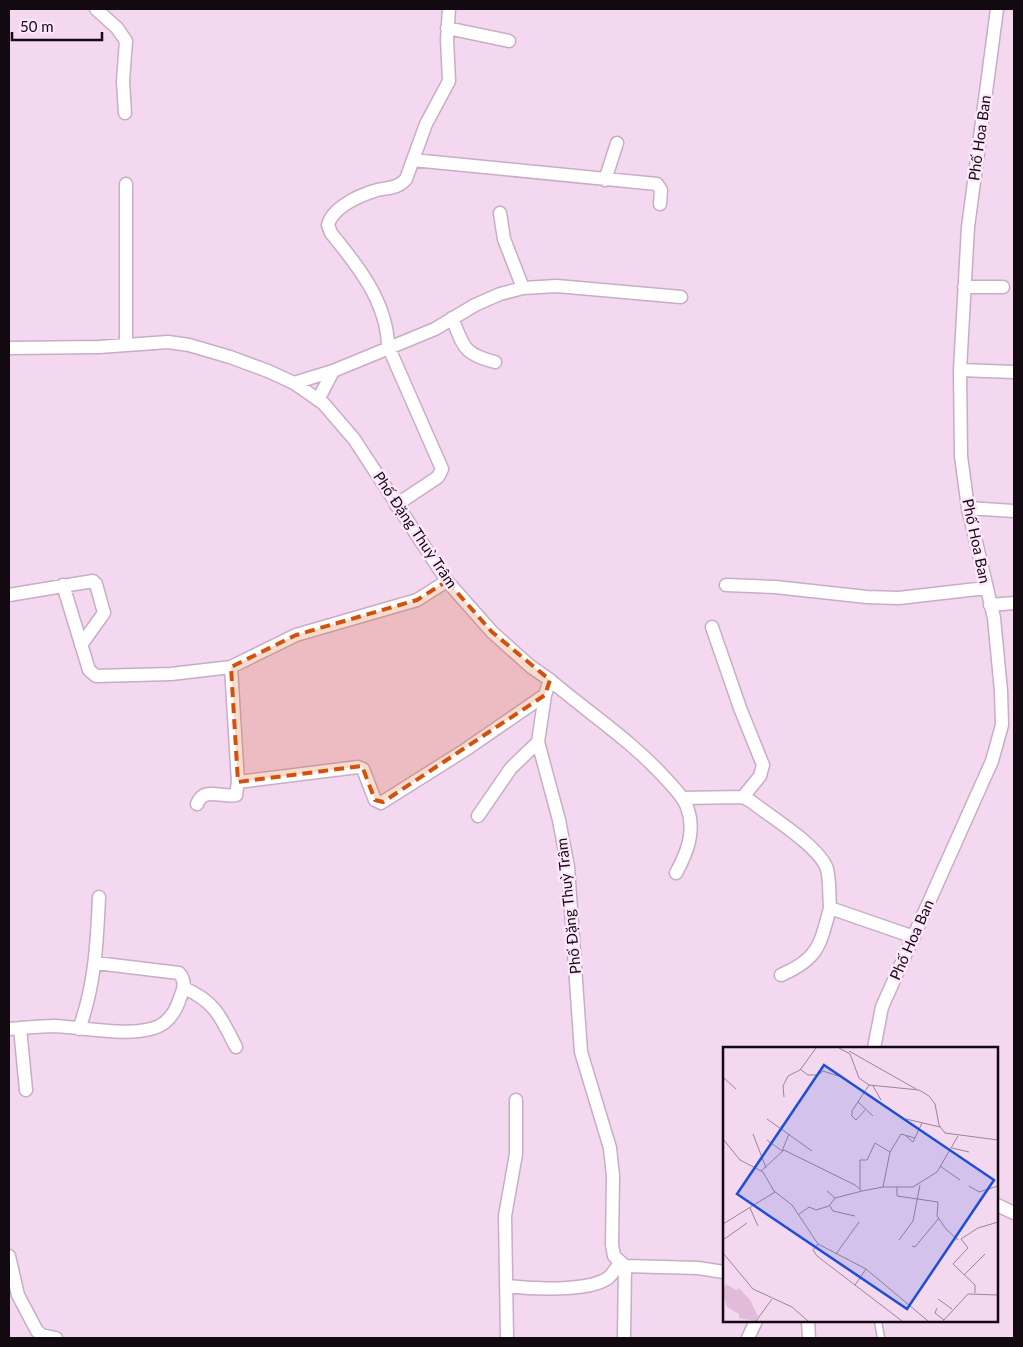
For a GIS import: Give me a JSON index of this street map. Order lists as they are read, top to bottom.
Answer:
{
  "streets": {
    "street": ["Phố Hoa Ban", "Phố Đặng Thuỳ Trâm"]
  },
  "scale_bar": "50 m"
}
